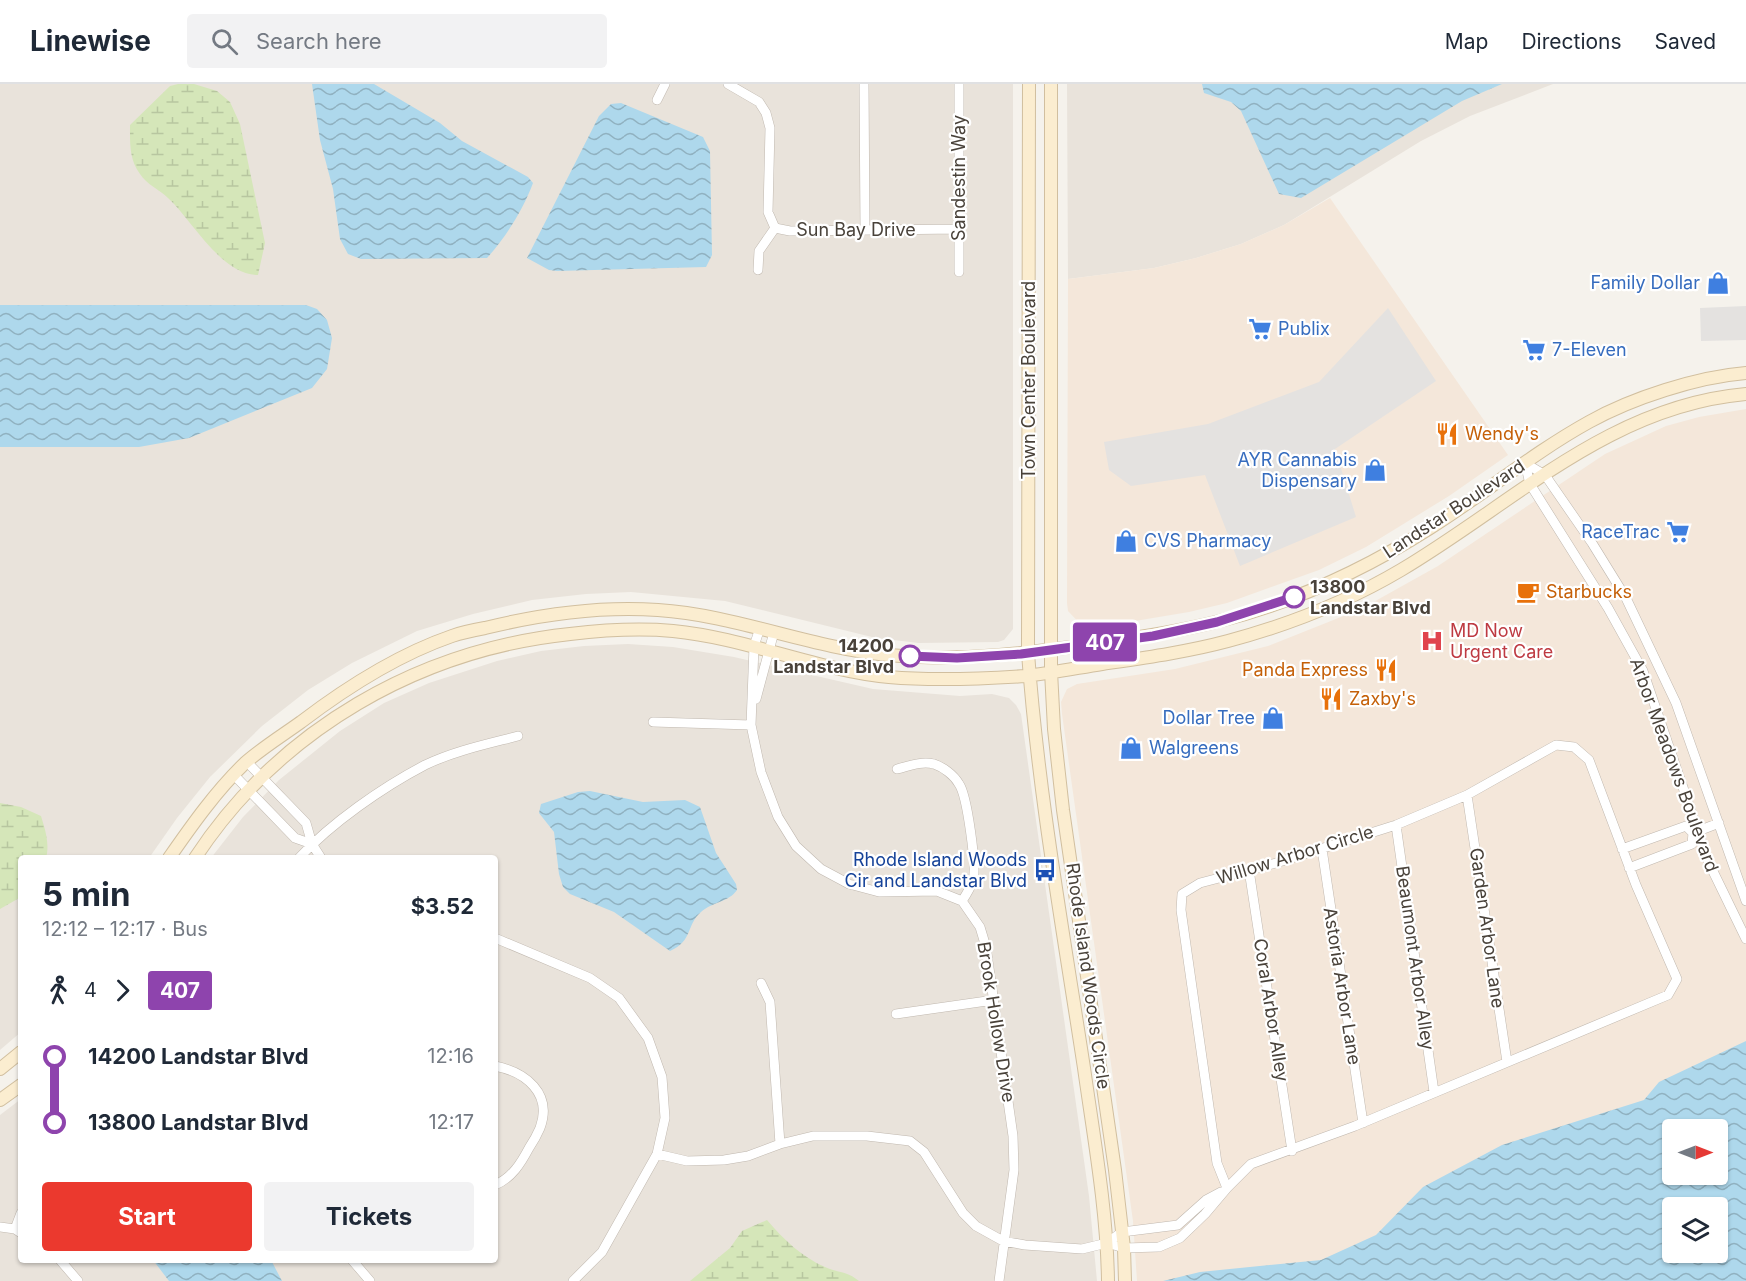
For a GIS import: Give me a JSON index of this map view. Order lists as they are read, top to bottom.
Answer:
{
  "streets": {
    "main road": ["Town Center Boulevard", "Landstar Boulevard", "Rhode Island Woods Circle"],
    "street": [
      "Sandestin Way",
      "Sun Bay Drive",
      "Arbor Meadows Boulevard",
      "Willow Arbor Circle",
      "Garden Arbor Lane",
      "Beaumont Arbor Alley",
      "Astoria Arbor Lane",
      "Coral Arbor Alley",
      "Brook Hollow Drive"
    ]
  },
  "crossings": [
    ["Sandestin Way", "Sun Bay Drive"],
    ["Town Center Boulevard", "Landstar Boulevard"],
    ["Town Center Boulevard", "Rhode Island Woods Circle"],
    ["Landstar Boulevard", "Arbor Meadows Boulevard"],
    ["Landstar Boulevard", "Rhode Island Woods Circle"],
    ["Willow Arbor Circle", "Garden Arbor Lane"],
    ["Willow Arbor Circle", "Beaumont Arbor Alley"],
    ["Willow Arbor Circle", "Astoria Arbor Lane"],
    ["Willow Arbor Circle", "Coral Arbor Alley"]
  ],
  "places": {
    "shop": [
      "Family Dollar",
      "AYR Cannabis Dispensary",
      "CVS Pharmacy",
      "Dollar Tree",
      "Walgreens"
    ],
    "supermarket": ["Publix", "7-Eleven", "RaceTrac"],
    "restaurant": ["Wendy's", "Panda Express", "Zaxby's"],
    "cafe": ["Starbucks"],
    "other": ["13800 Landstar Blvd", "14200 Landstar Blvd"],
    "hospital": ["MD Now Urgent Care"],
    "bus stop": ["Rhode Island Woods Cir and Landstar Blvd"]
  },
  "lines": ["bus line 407"],
  "north": "right",
  "page": {
    "header": "Linewise",
    "search": "Search here",
    "nav": ["Map", "Directions", "Saved"],
    "on_map": "407",
    "heading": ["5 min", "12:12 – 12:17 · Bus", "$3.52"],
    "legs": ["4", "407"],
    "list": [
      {
        "name": "14200 Landstar Blvd",
        "value": "12:16"
      },
      {
        "name": "13800 Landstar Blvd",
        "value": "12:17"
      }
    ],
    "buttons": ["Start", "Tickets"]
  }
}
